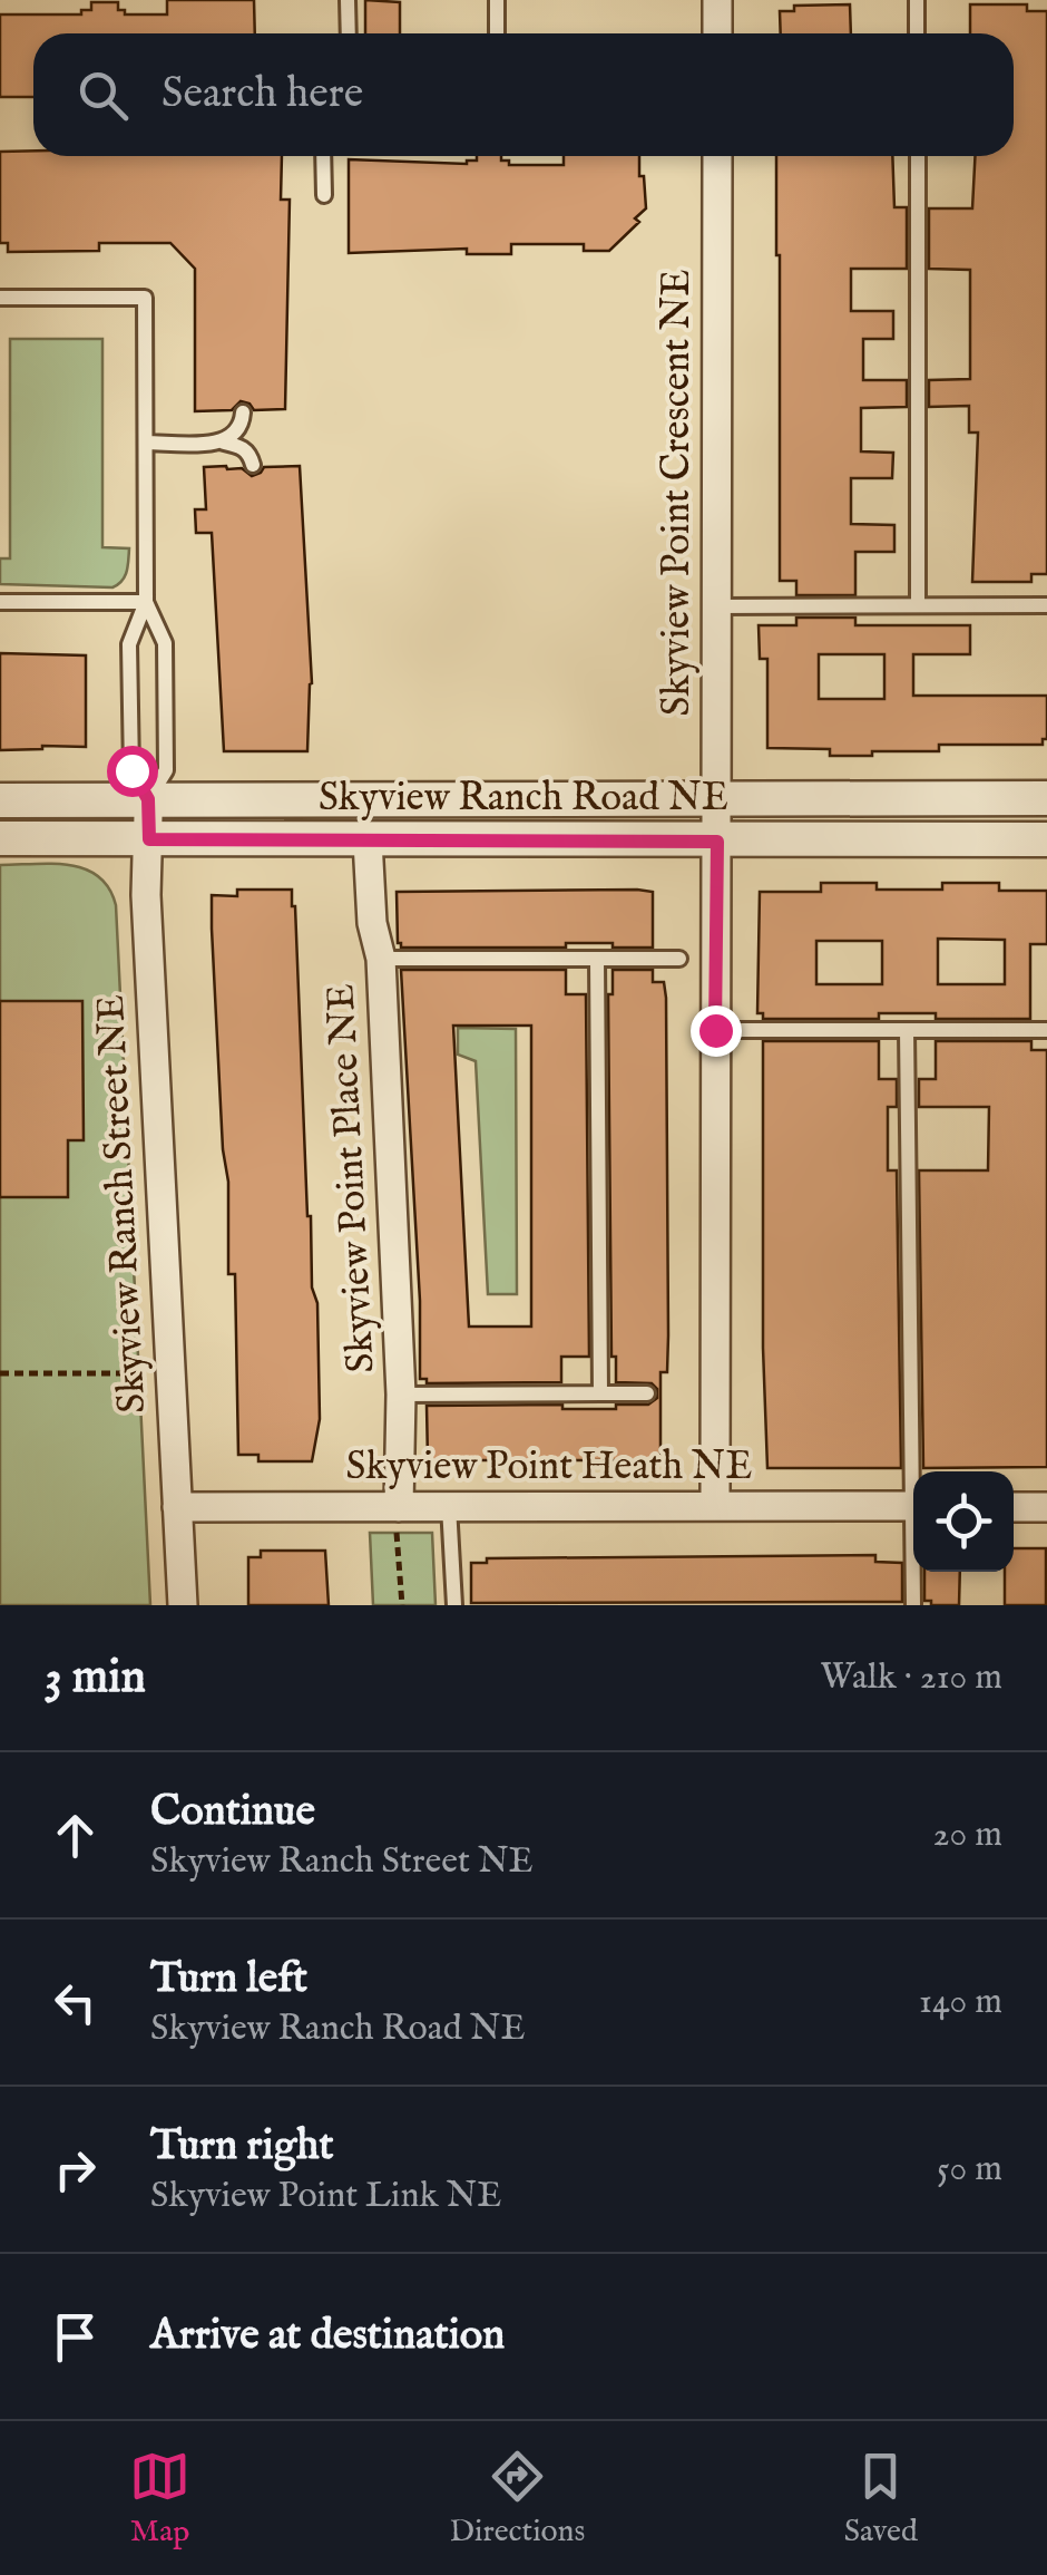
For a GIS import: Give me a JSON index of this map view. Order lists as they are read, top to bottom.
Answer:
{
  "streets": {
    "street": [
      "Skyview Point Crescent NE",
      "Skyview Ranch Road NE",
      "Skyview Point Place NE",
      "Skyview Ranch Street NE",
      "Skyview Point Heath NE"
    ]
  },
  "crossings": [
    ["Skyview Point Crescent NE", "Skyview Ranch Road NE"],
    ["Skyview Point Crescent NE", "Skyview Point Heath NE"],
    ["Skyview Ranch Road NE", "Skyview Point Place NE"],
    ["Skyview Ranch Road NE", "Skyview Ranch Street NE"],
    ["Skyview Point Place NE", "Skyview Point Heath NE"],
    ["Skyview Ranch Street NE", "Skyview Point Heath NE"]
  ],
  "page": {
    "search": "Search here",
    "heading": ["3 min", "Walk · 210 m"],
    "list": [
      ["Continue", "Skyview Ranch Street NE", "20 m"],
      ["Turn left", "Skyview Ranch Road NE", "140 m"],
      ["Turn right", "Skyview Point Link NE", "50 m"],
      "Arrive at destination"
    ],
    "nav": ["Map", "Directions", "Saved"]
  }
}
